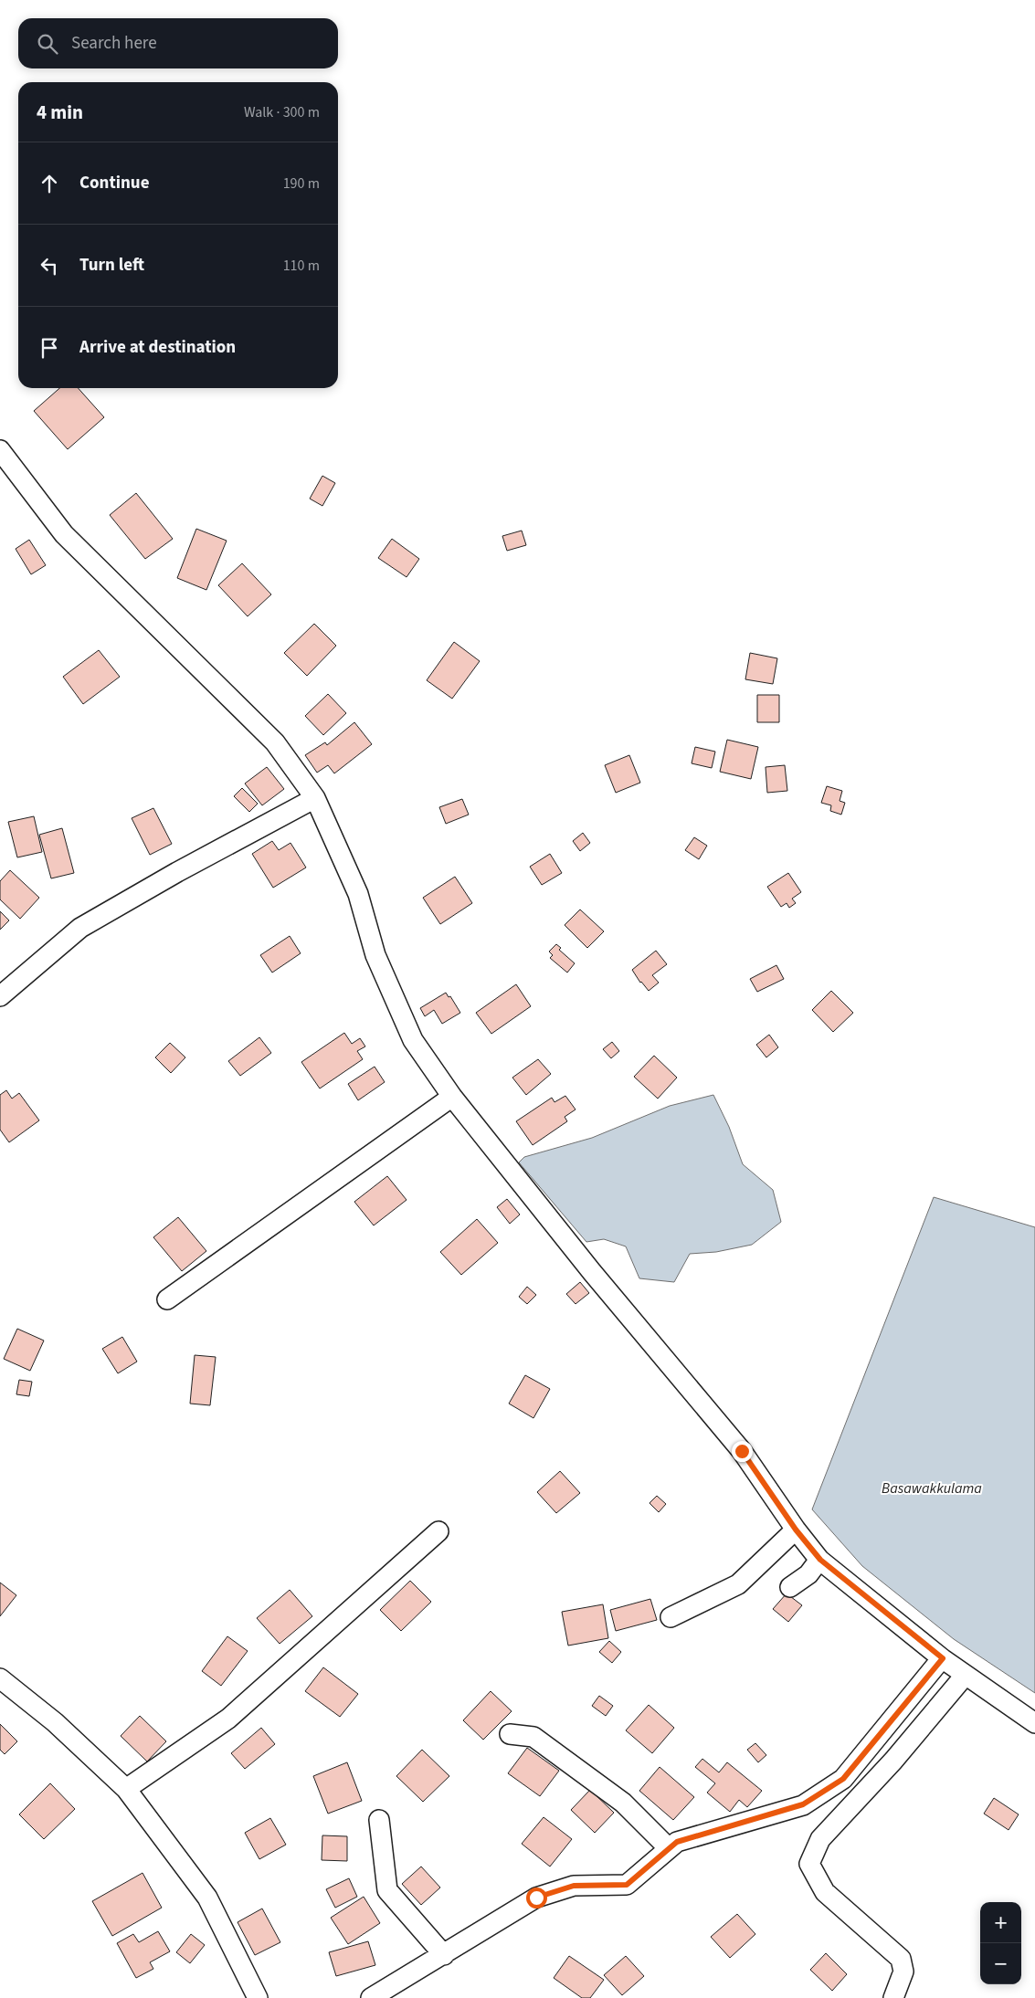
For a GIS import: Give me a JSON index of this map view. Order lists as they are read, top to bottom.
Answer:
{
  "water": ["Basawakkulama"],
  "page": {
    "search": "Search here",
    "heading": ["4 min", "Walk · 300 m"],
    "list": [
      ["Continue", "190 m"],
      ["Turn left", "110 m"],
      "Arrive at destination"
    ],
    "map_buttons": ["+", "−"]
  }
}
